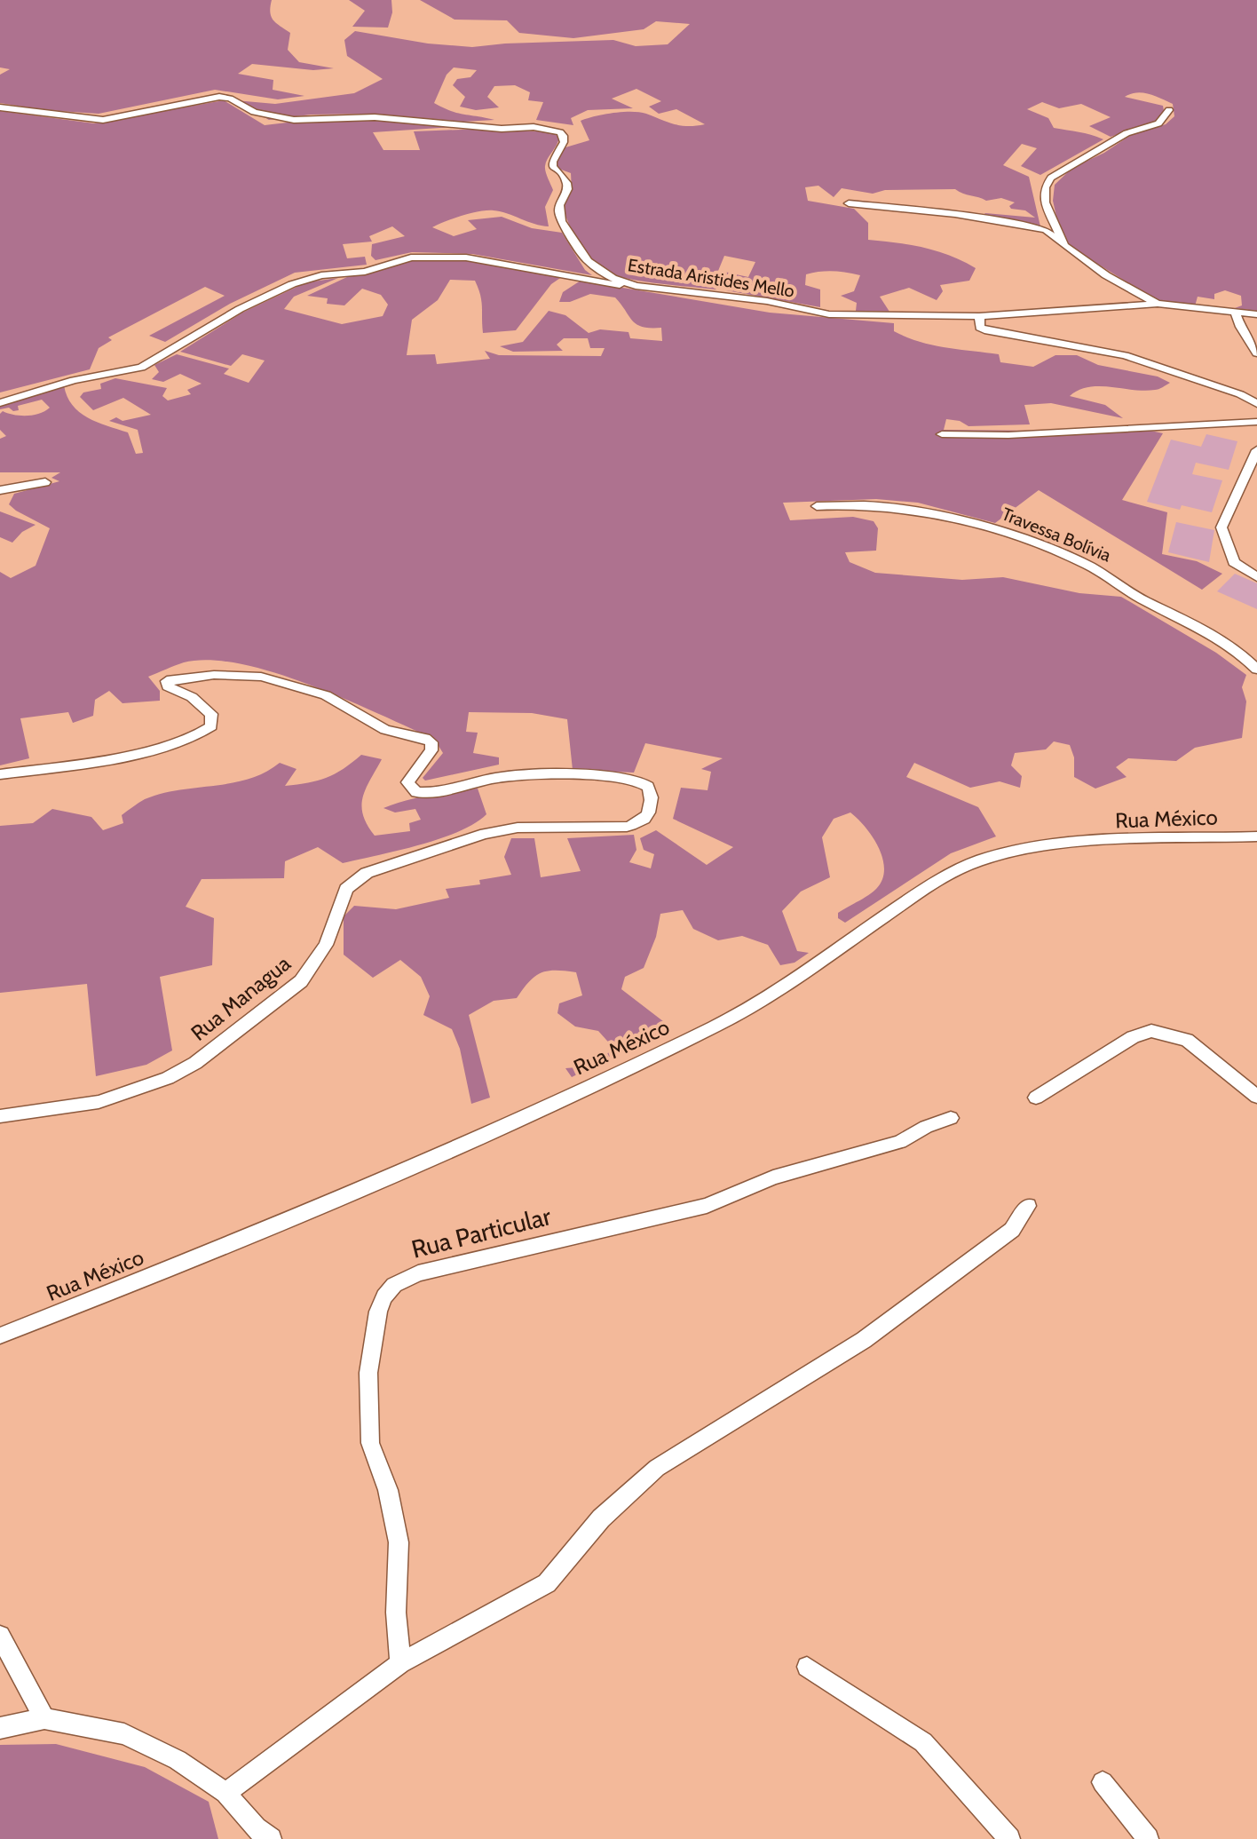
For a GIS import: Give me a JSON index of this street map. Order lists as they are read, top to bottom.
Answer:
{
  "streets": {
    "street": [
      "Estrada Aristides Mello",
      "Travessa Bolívia",
      "Rua México",
      "Rua Managua",
      "Rua Particular"
    ]
  }
}
